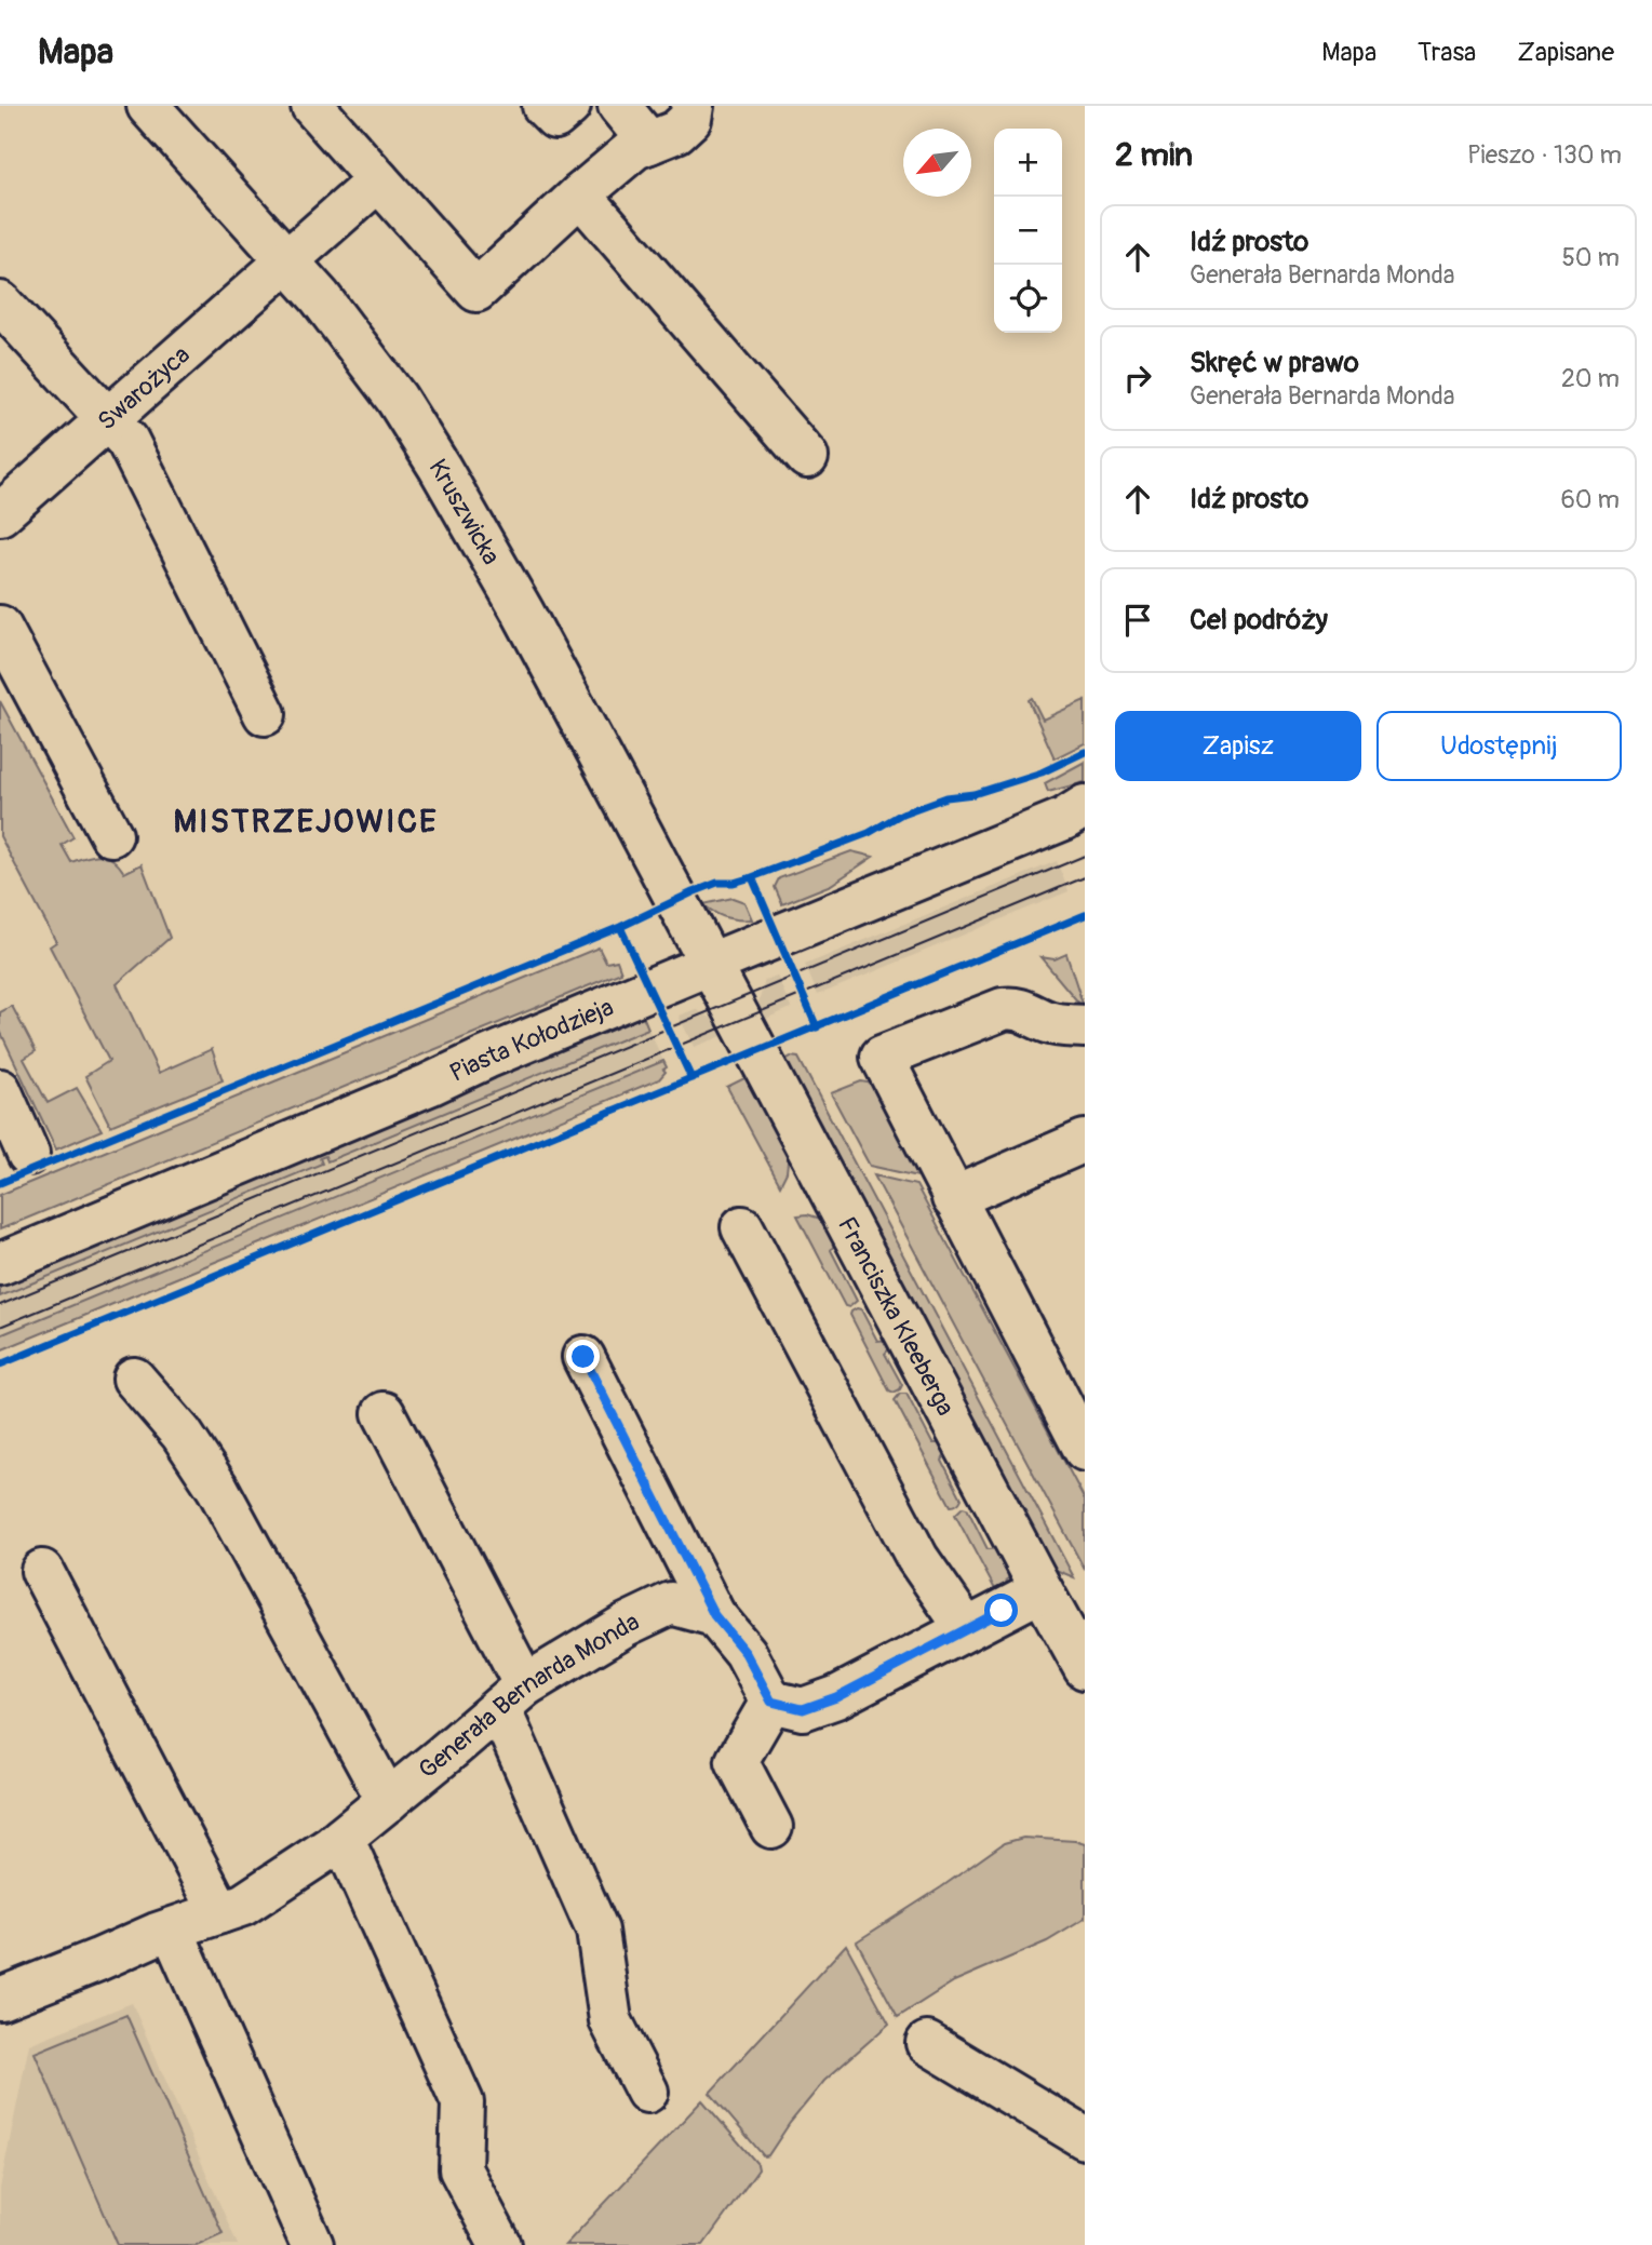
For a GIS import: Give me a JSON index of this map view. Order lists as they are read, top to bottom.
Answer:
{
  "streets": {
    "street": [
      "Swarożyca",
      "Kruszwicka",
      "Piasta Kołodzieja",
      "Franciszka Kleeberga",
      "Generała Bernarda Monda"
    ]
  },
  "crossings": [
    ["Swarożyca", "Kruszwicka"],
    ["Kruszwicka", "Piasta Kołodzieja"],
    ["Kruszwicka", "Franciszka Kleeberga"],
    ["Piasta Kołodzieja", "Franciszka Kleeberga"]
  ],
  "districts": ["MISTRZEJOWICE"],
  "north": "bottom left",
  "page": {
    "header": "Mapa",
    "nav": ["Mapa", "Trasa", "Zapisane"],
    "heading": ["2 min", "Pieszo · 130 m"],
    "map_buttons": ["+", "−"],
    "list": [
      ["Idź prosto", "Generała Bernarda Monda", "50 m"],
      ["Skręć w prawo", "Generała Bernarda Monda", "20 m"],
      ["Idź prosto", "60 m"],
      "Cel podróży"
    ],
    "buttons": ["Zapisz", "Udostępnij"]
  }
}
